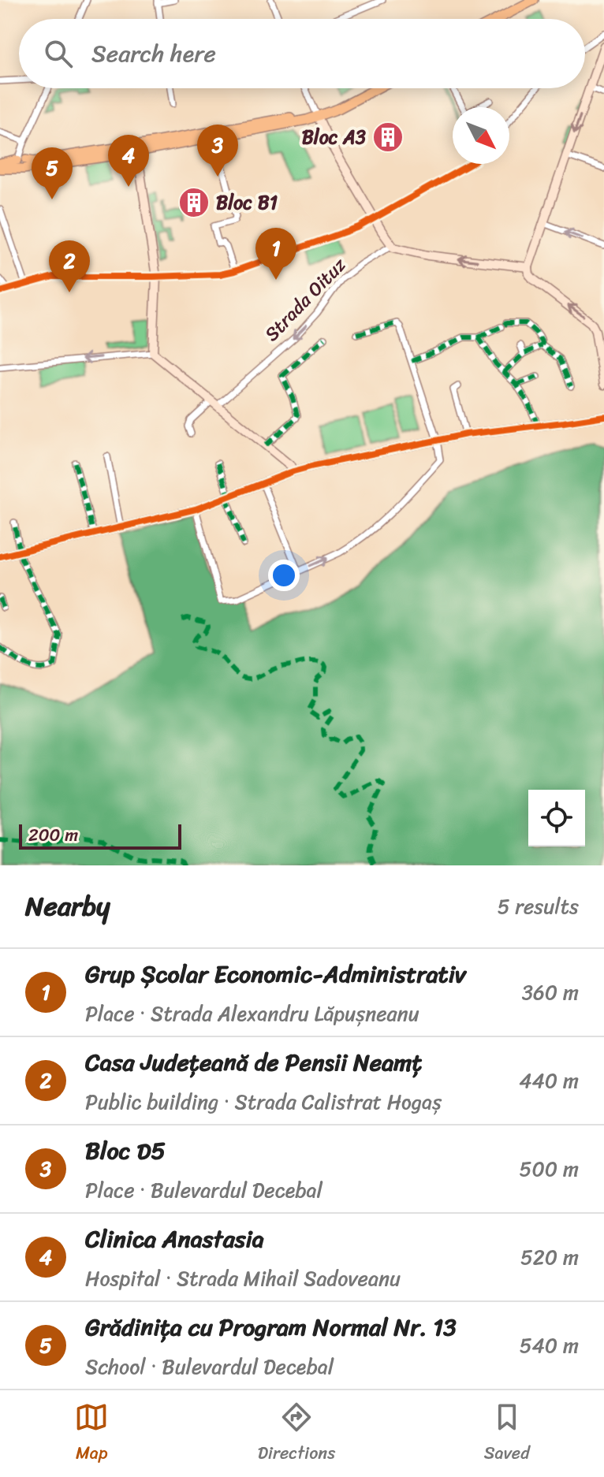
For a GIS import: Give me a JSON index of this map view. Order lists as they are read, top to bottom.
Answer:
{
  "streets": {
    "street": ["Strada Oituz"]
  },
  "places": {
    "building": ["Bloc A3", "Bloc B1"]
  },
  "scale_bar": "200 m",
  "north": "bottom right",
  "page": {
    "search": "Search here",
    "pins": [
      "3",
      "4",
      "5",
      "1",
      "2"
    ],
    "scale": "200 m",
    "heading": ["Nearby", "5 results"],
    "list": [
      {
        "mark": "1",
        "name": "Grup Școlar Economic-Administrativ",
        "note": "Place · Strada Alexandru Lăpușneanu",
        "value": "360 m"
      },
      {
        "mark": "2",
        "name": "Casa Județeană de Pensii Neamț",
        "note": "Public building · Strada Calistrat Hogaș",
        "value": "440 m"
      },
      {
        "mark": "3",
        "name": "Bloc D5",
        "note": "Place · Bulevardul Decebal",
        "value": "500 m"
      },
      {
        "mark": "4",
        "name": "Clinica Anastasia",
        "note": "Hospital · Strada Mihail Sadoveanu",
        "value": "520 m"
      },
      {
        "mark": "5",
        "name": "Grădinița cu Program Normal Nr. 13",
        "note": "School · Bulevardul Decebal",
        "value": "540 m"
      }
    ],
    "nav": ["Map", "Directions", "Saved"]
  }
}
